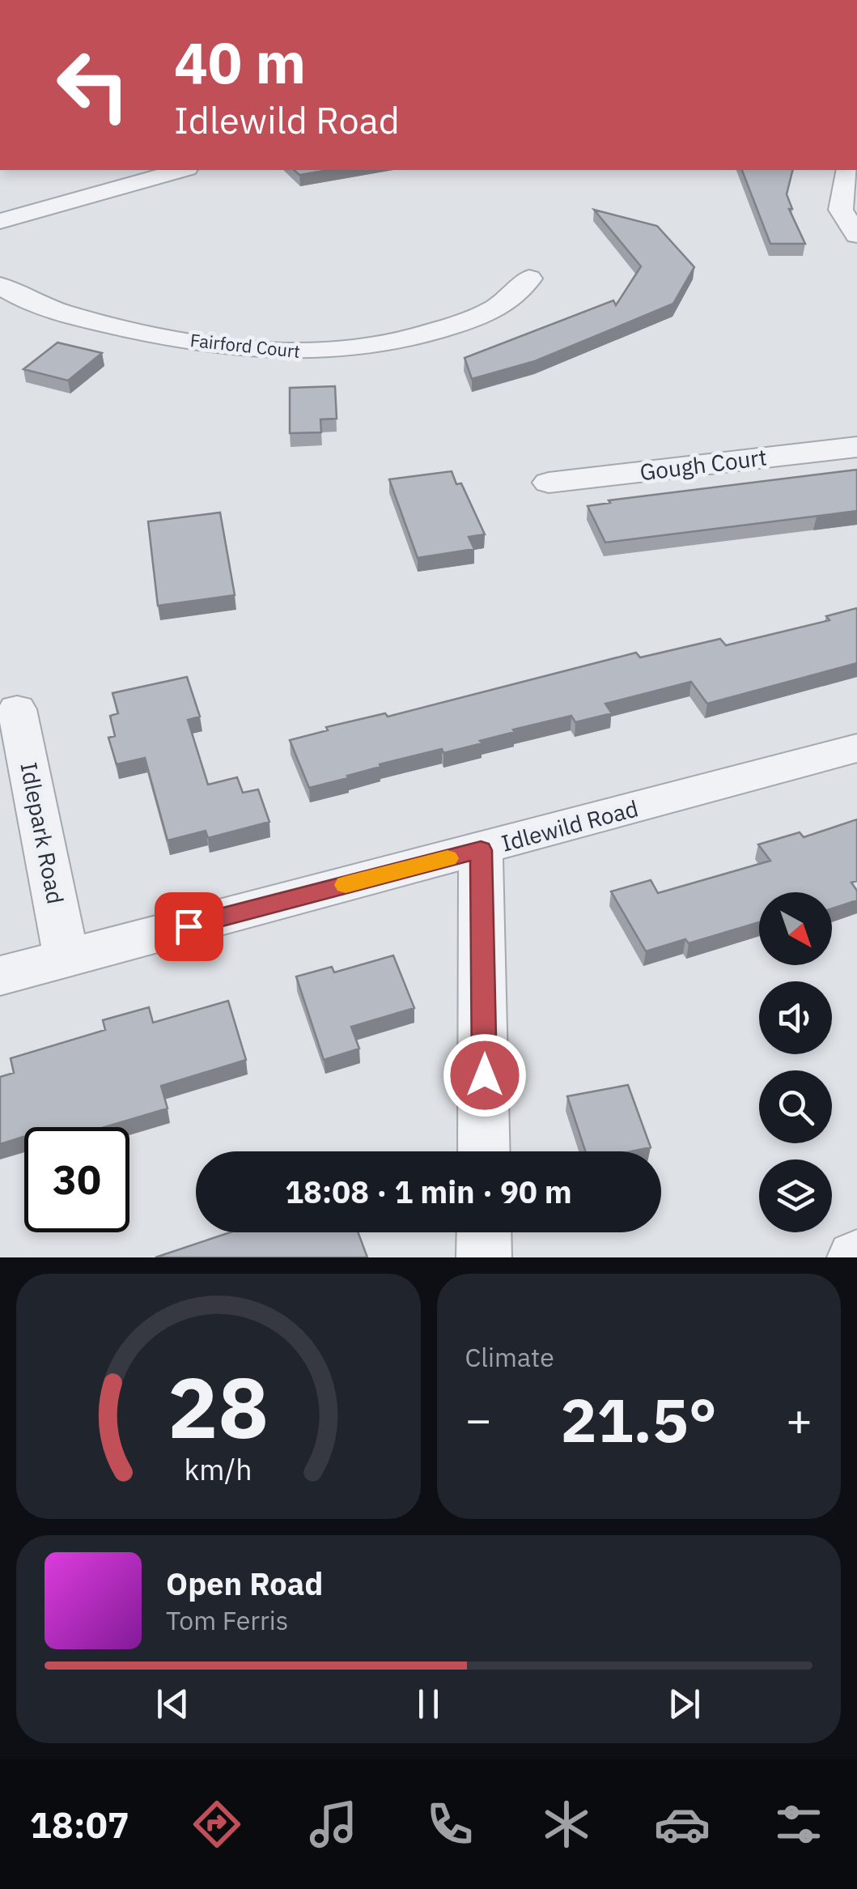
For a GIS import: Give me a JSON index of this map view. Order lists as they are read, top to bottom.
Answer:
{
  "streets": {
    "street": [
      "Fairford Court",
      "Gough Court",
      "Idlewild Road",
      "Idlepark Road"
    ]
  },
  "crossings": [
    ["Idlewild Road", "Idlepark Road"]
  ],
  "north": "bottom right",
  "page": {
    "turn": ["40 m", "Idlewild Road"],
    "limit": "30",
    "trip": "18:08 · 1 min · 90 m",
    "tile": "Climate",
    "heat": ["−", "21.5°", "+"],
    "song": ["Open Road", "Tom Ferris"],
    "tabs": "18:07",
    "gauge": ["28", "km/h"]
  }
}
